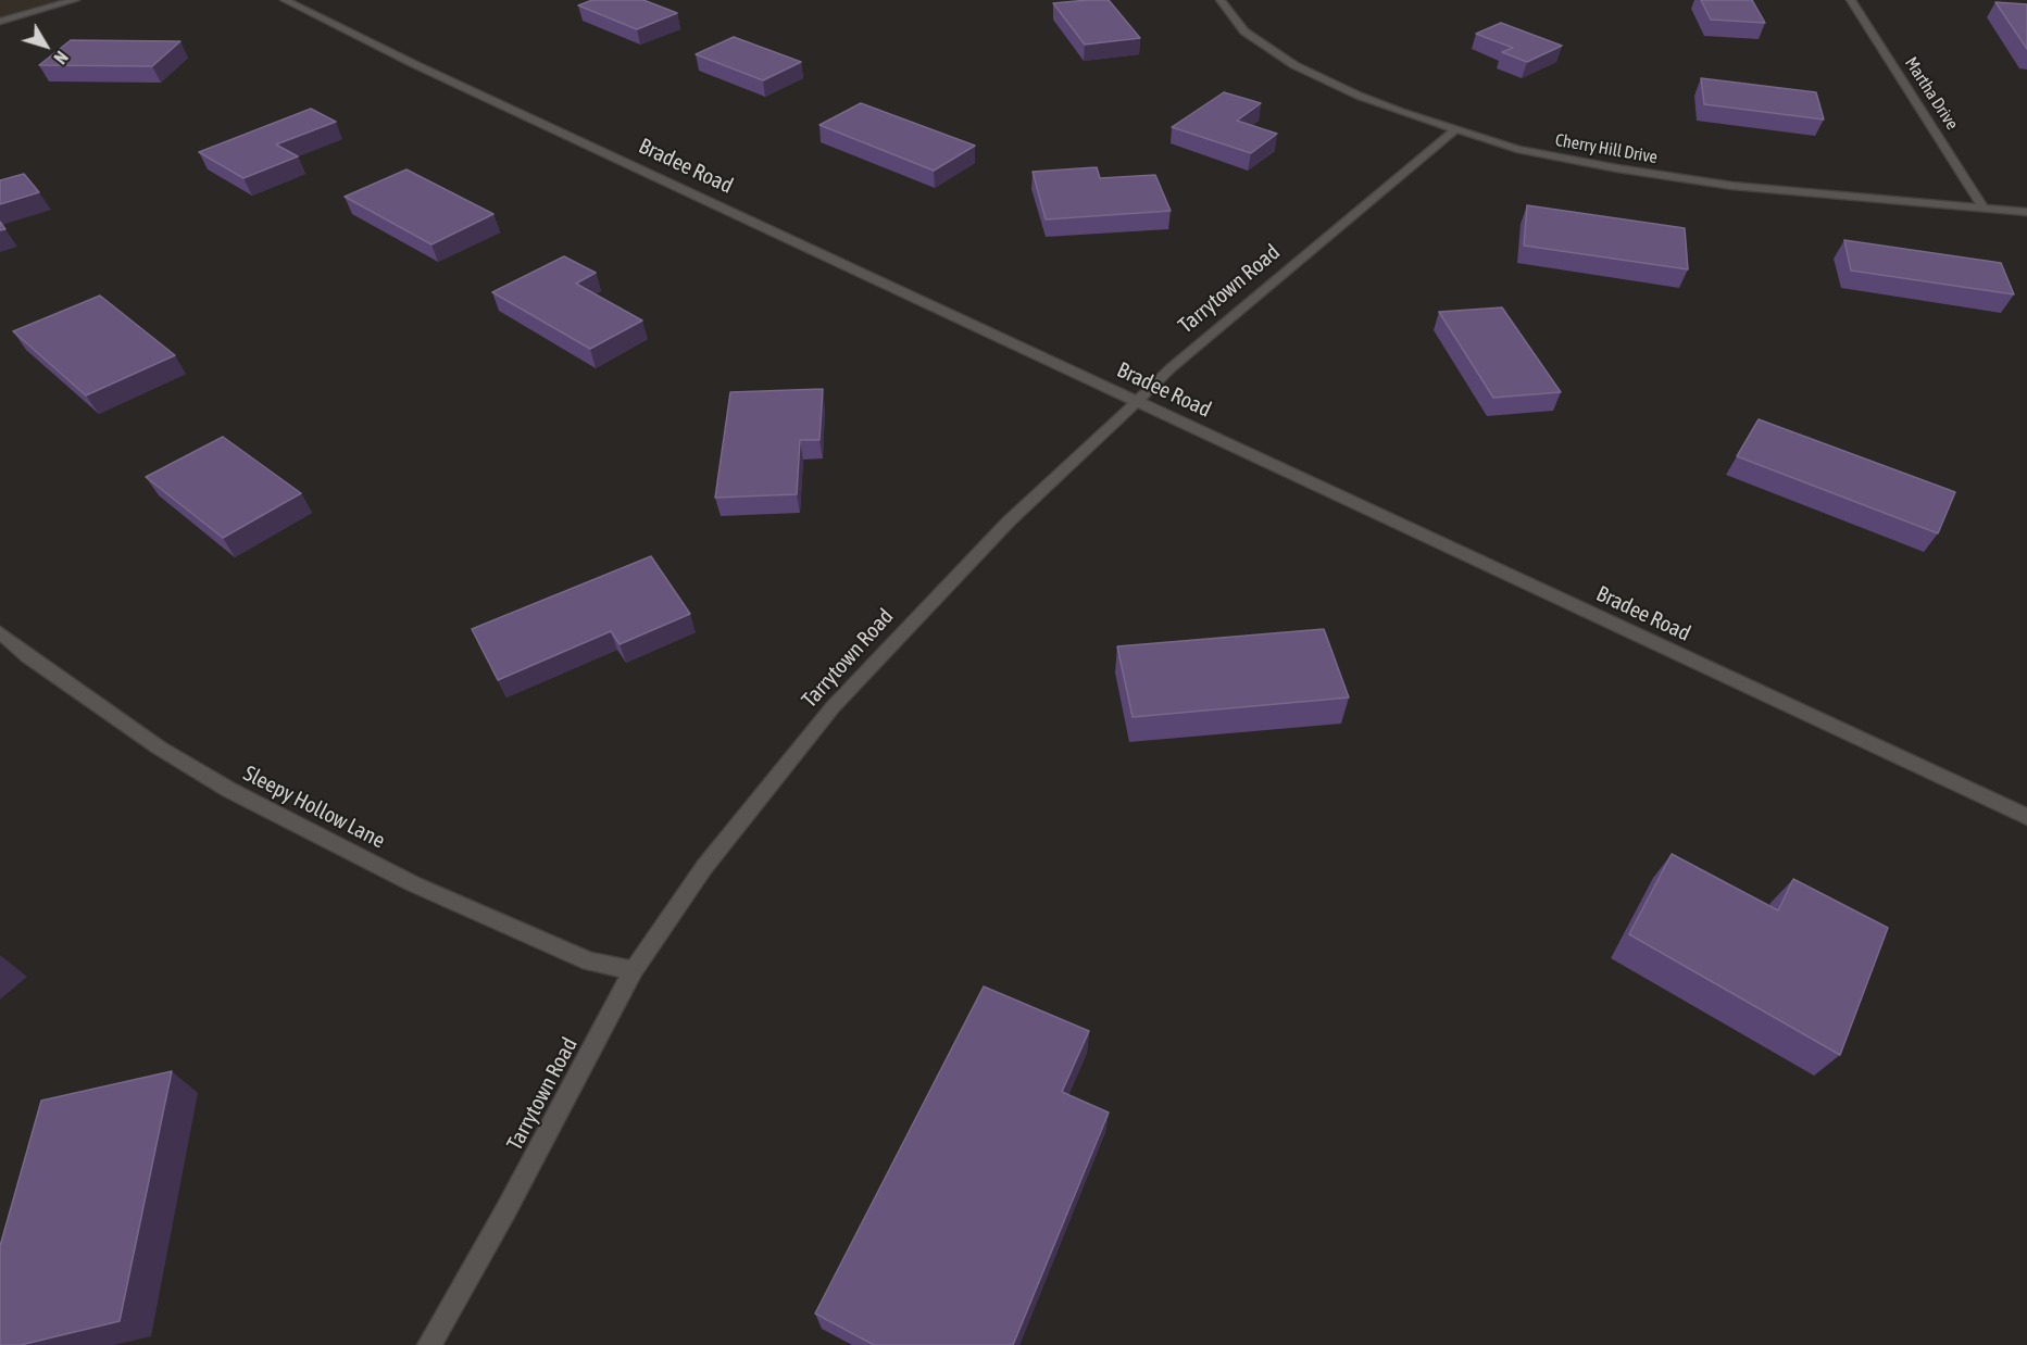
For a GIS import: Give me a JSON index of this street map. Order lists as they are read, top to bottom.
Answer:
{
  "streets": {
    "street": [
      "Martha Drive",
      "Cherry Hill Drive",
      "Bradee Road",
      "Tarrytown Road",
      "Sleepy Hollow Lane"
    ]
  },
  "crossings": [
    ["Martha Drive", "Cherry Hill Drive"],
    ["Cherry Hill Drive", "Tarrytown Road"],
    ["Bradee Road", "Tarrytown Road"],
    ["Tarrytown Road", "Sleepy Hollow Lane"]
  ],
  "north": "bottom right"
}
